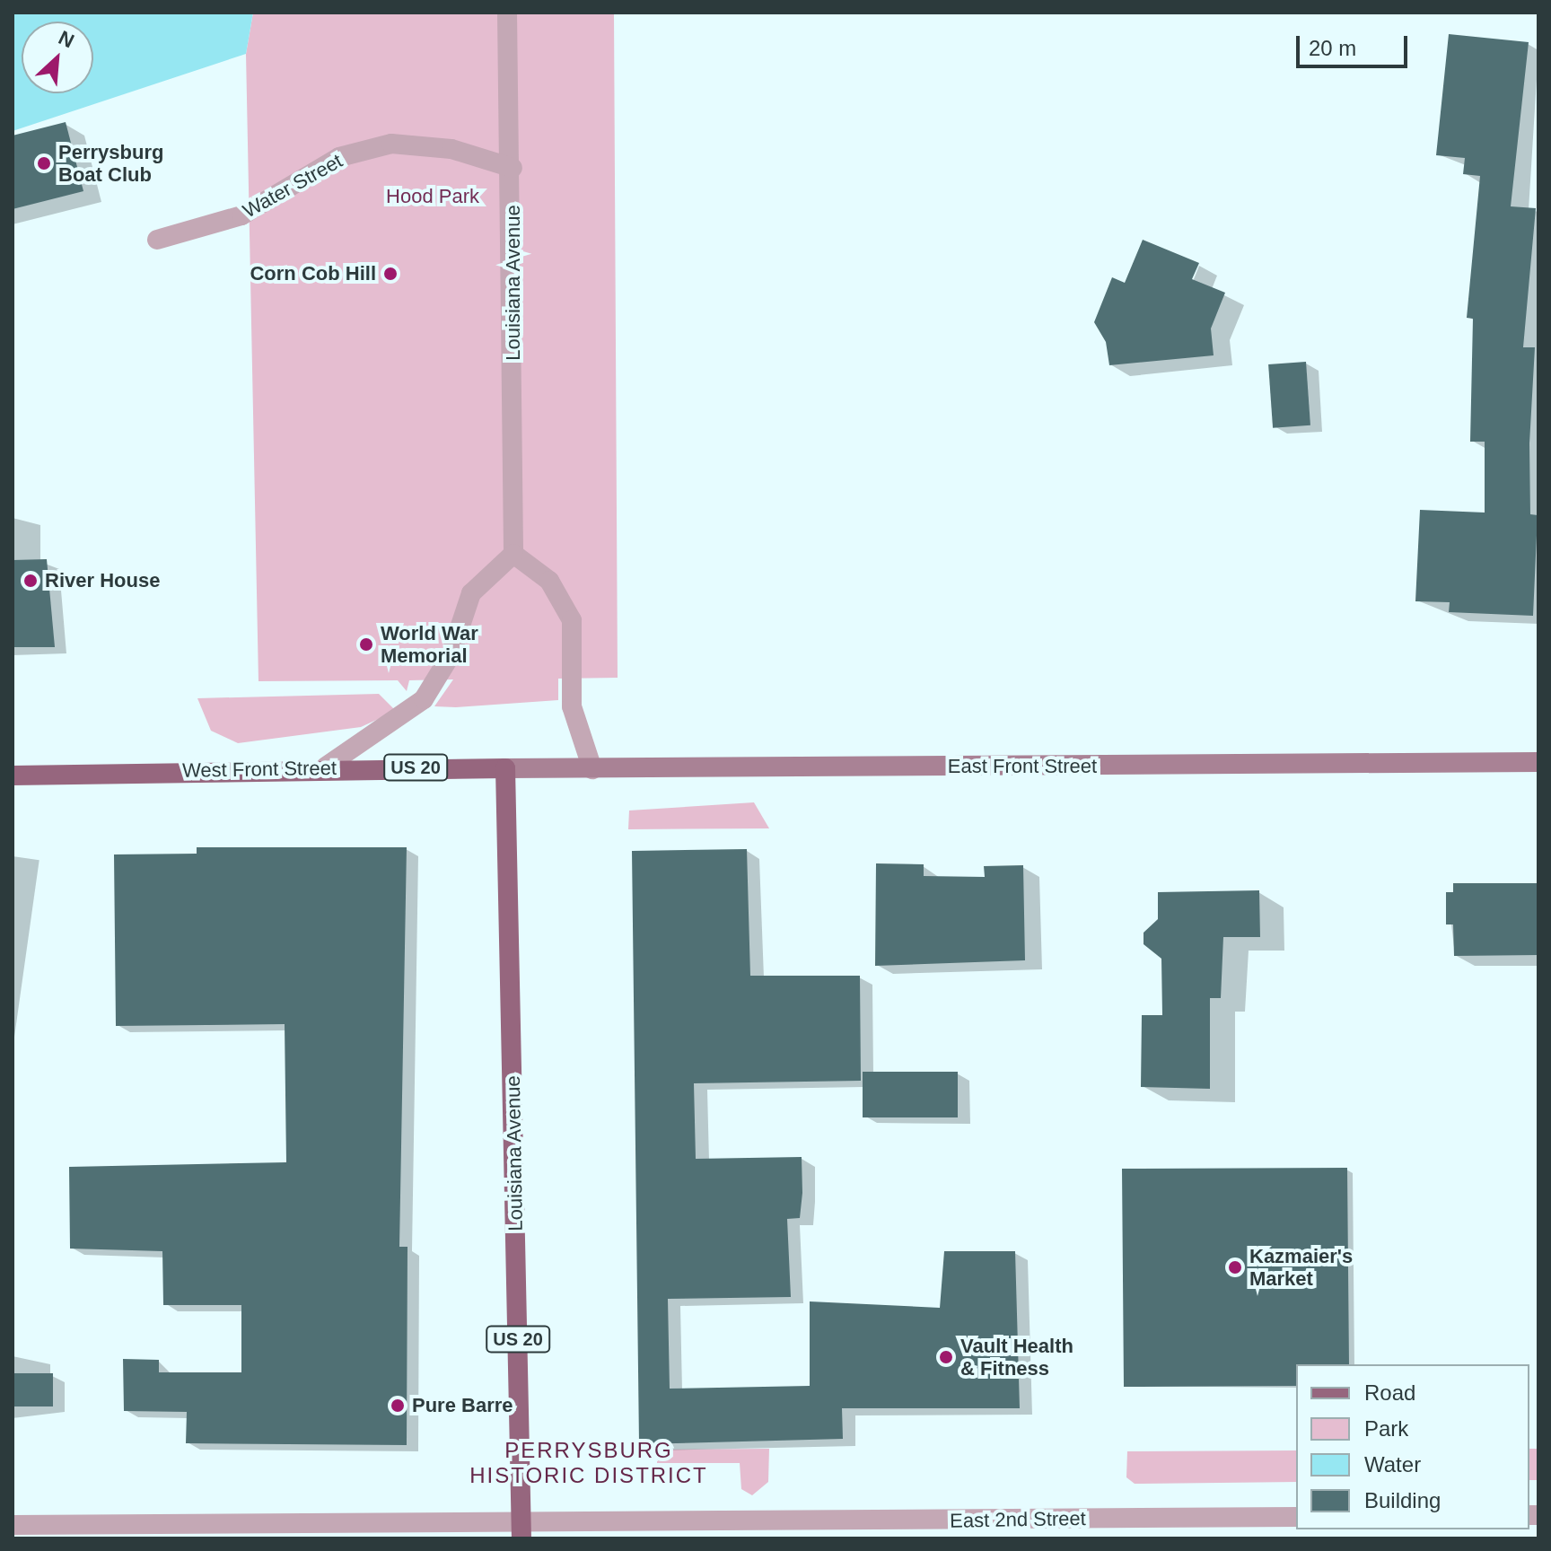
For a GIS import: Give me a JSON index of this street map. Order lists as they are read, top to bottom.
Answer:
{
  "streets": {
    "main road": [
      "Louisiana Avenue",
      "East Front Street",
      "US 20",
      "West Front Street"
    ],
    "street": ["Water Street", "East 2nd Street"]
  },
  "crossings": [
    ["Water Street", "Louisiana Avenue"],
    ["Louisiana Avenue", "East Front Street"],
    ["Louisiana Avenue", "West Front Street"],
    ["Louisiana Avenue", "East 2nd Street"],
    ["East Front Street", "West Front Street"]
  ],
  "districts": ["PERRYSBURG HISTORIC DISTRICT"],
  "parks": ["Hood Park"],
  "places": [
    "Perrysburg Boat Club",
    "Corn Cob Hill",
    "River House",
    "World War Memorial",
    "Kazmaier's Market",
    "Vault Health & Fitness",
    "Pure Barre"
  ],
  "legend": [
    "Road",
    "Park",
    "Water",
    "Building"
  ],
  "scale_bar": "20 m",
  "north": "top right"
}
